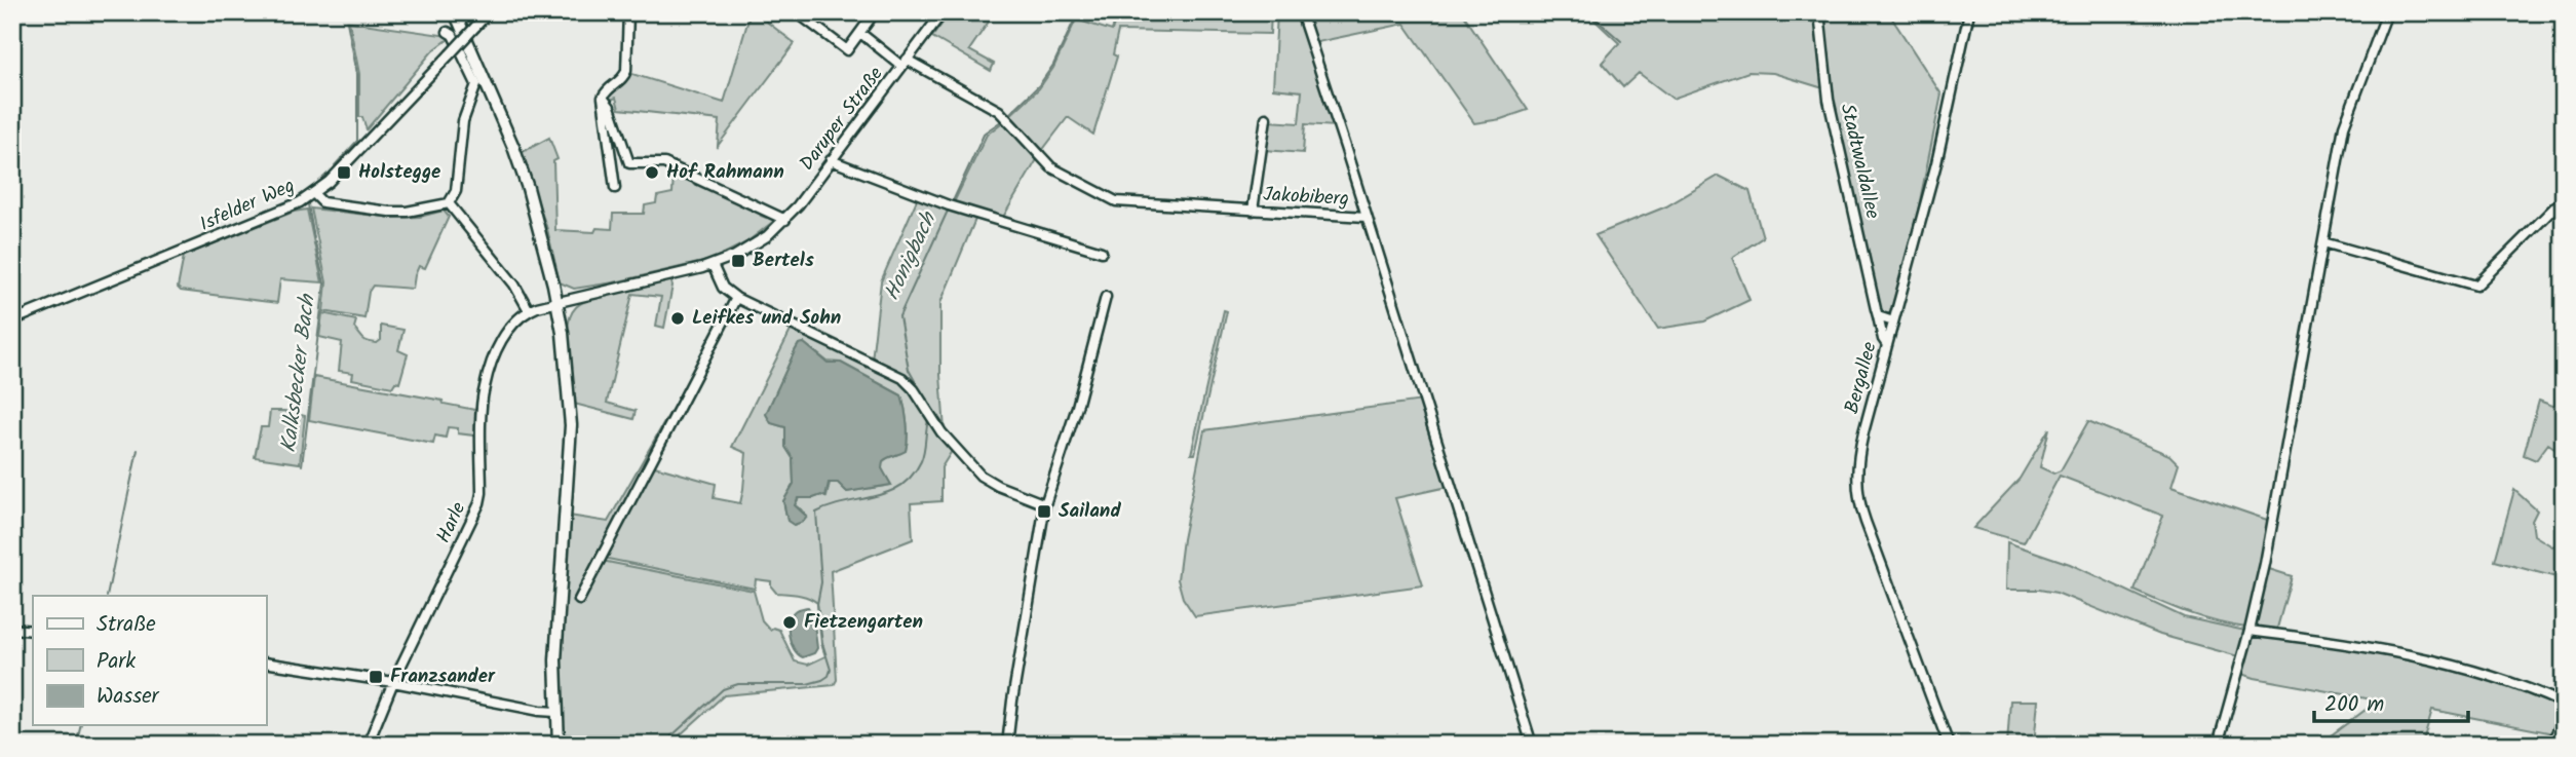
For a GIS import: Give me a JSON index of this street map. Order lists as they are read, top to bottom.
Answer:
{
  "streets": {
    "street": [
      "Daruper Straße",
      "Stadtwaldallee",
      "Jakobiberg",
      "Isfelder Weg",
      "Bergallee",
      "Harle"
    ]
  },
  "crossings": [
    ["Daruper Straße", "Harle"],
    ["Stadtwaldallee", "Bergallee"]
  ],
  "water": ["Honigbach", "Kalksbecker Bach"],
  "places": {
    "transit": [
      "Holstegge",
      "Bertels",
      "Sailand",
      "Franzsander"
    ],
    "other": ["Hof Rahmann", "Leifkes und Sohn", "Fietzengarten"]
  },
  "legend": ["Straße", "Park", "Wasser"],
  "scale_bar": "200 m"
}
